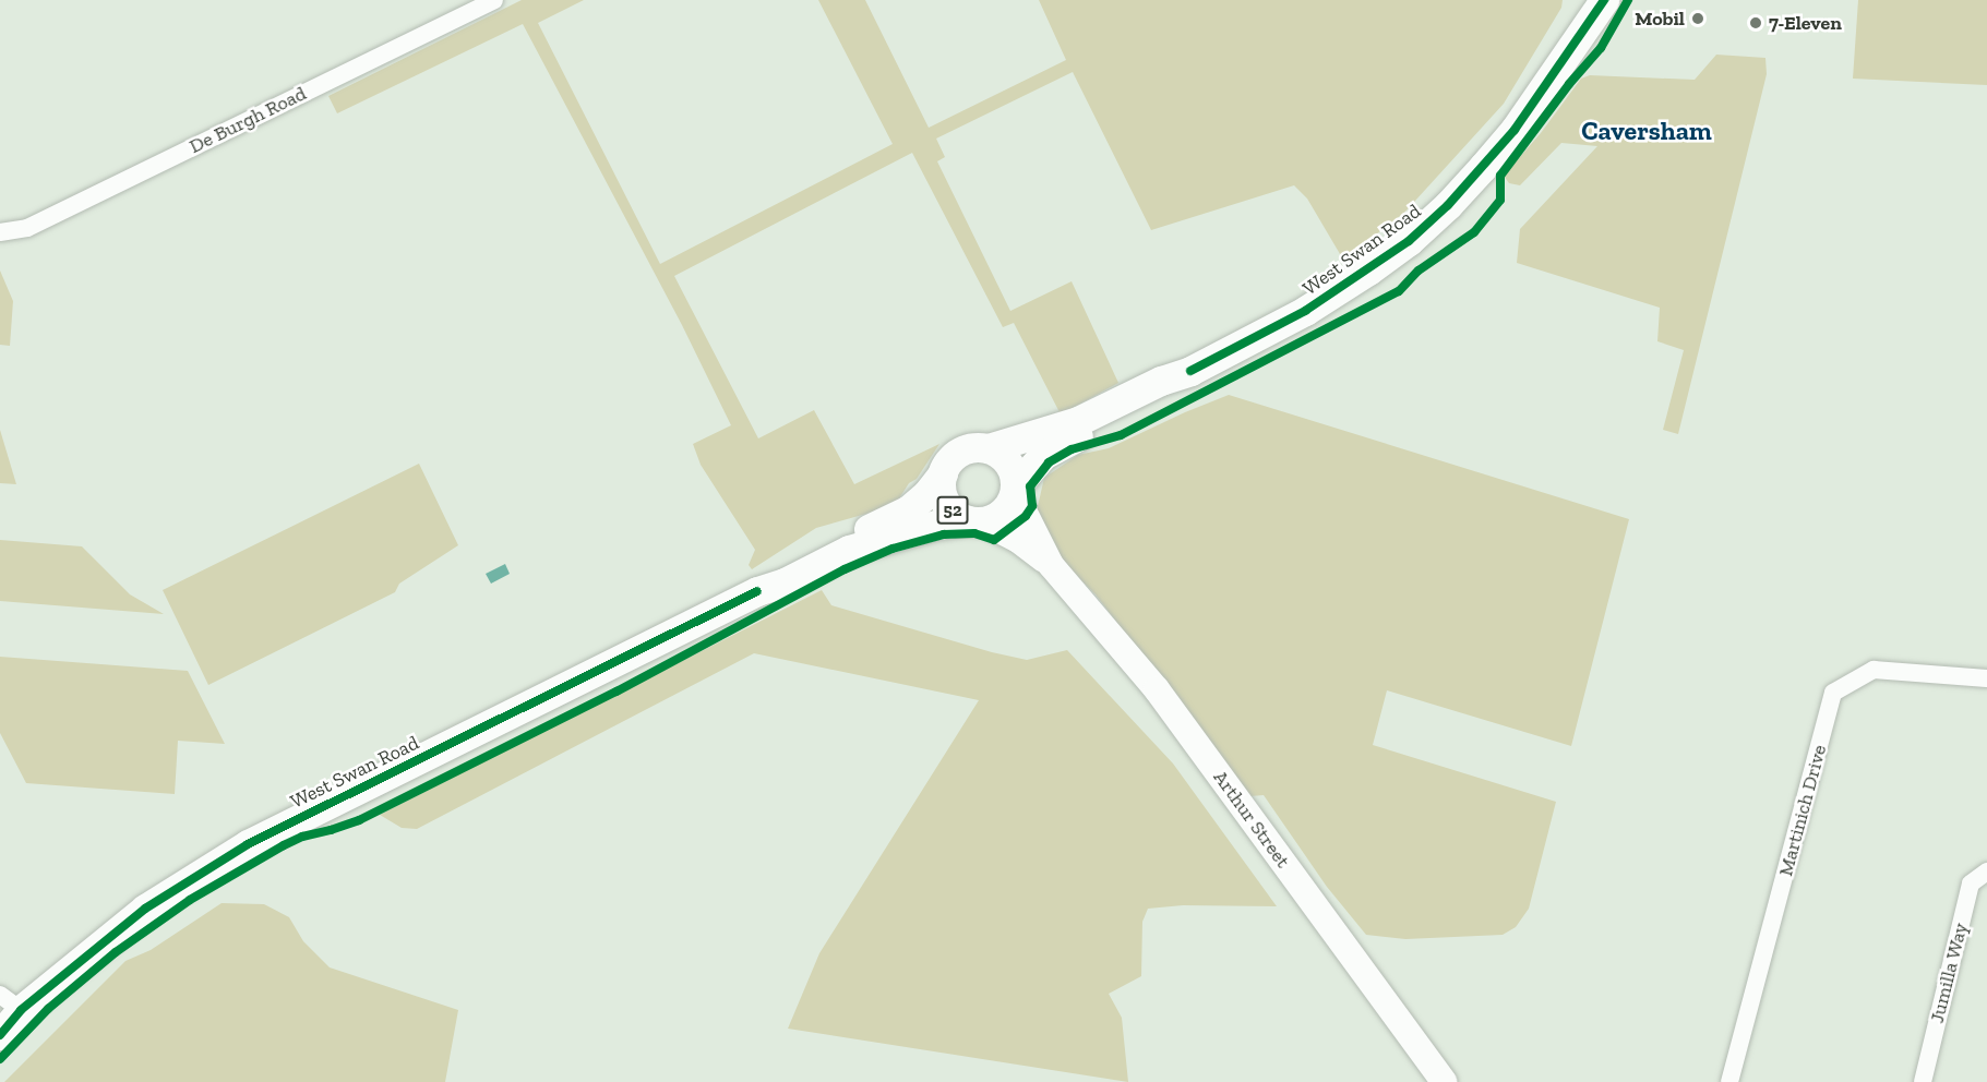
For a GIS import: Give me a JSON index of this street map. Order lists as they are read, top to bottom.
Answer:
{
  "streets": {
    "main road": ["West Swan Road", "52"],
    "street": [
      "De Burgh Road",
      "Martinich Drive",
      "Arthur Street",
      "Jumilla Way"
    ]
  },
  "crossings": [
    ["West Swan Road", "52"],
    ["West Swan Road", "Arthur Street"],
    ["52", "Arthur Street"]
  ],
  "districts": ["Caversham"],
  "places": ["Mobil", "7-Eleven"]
}
